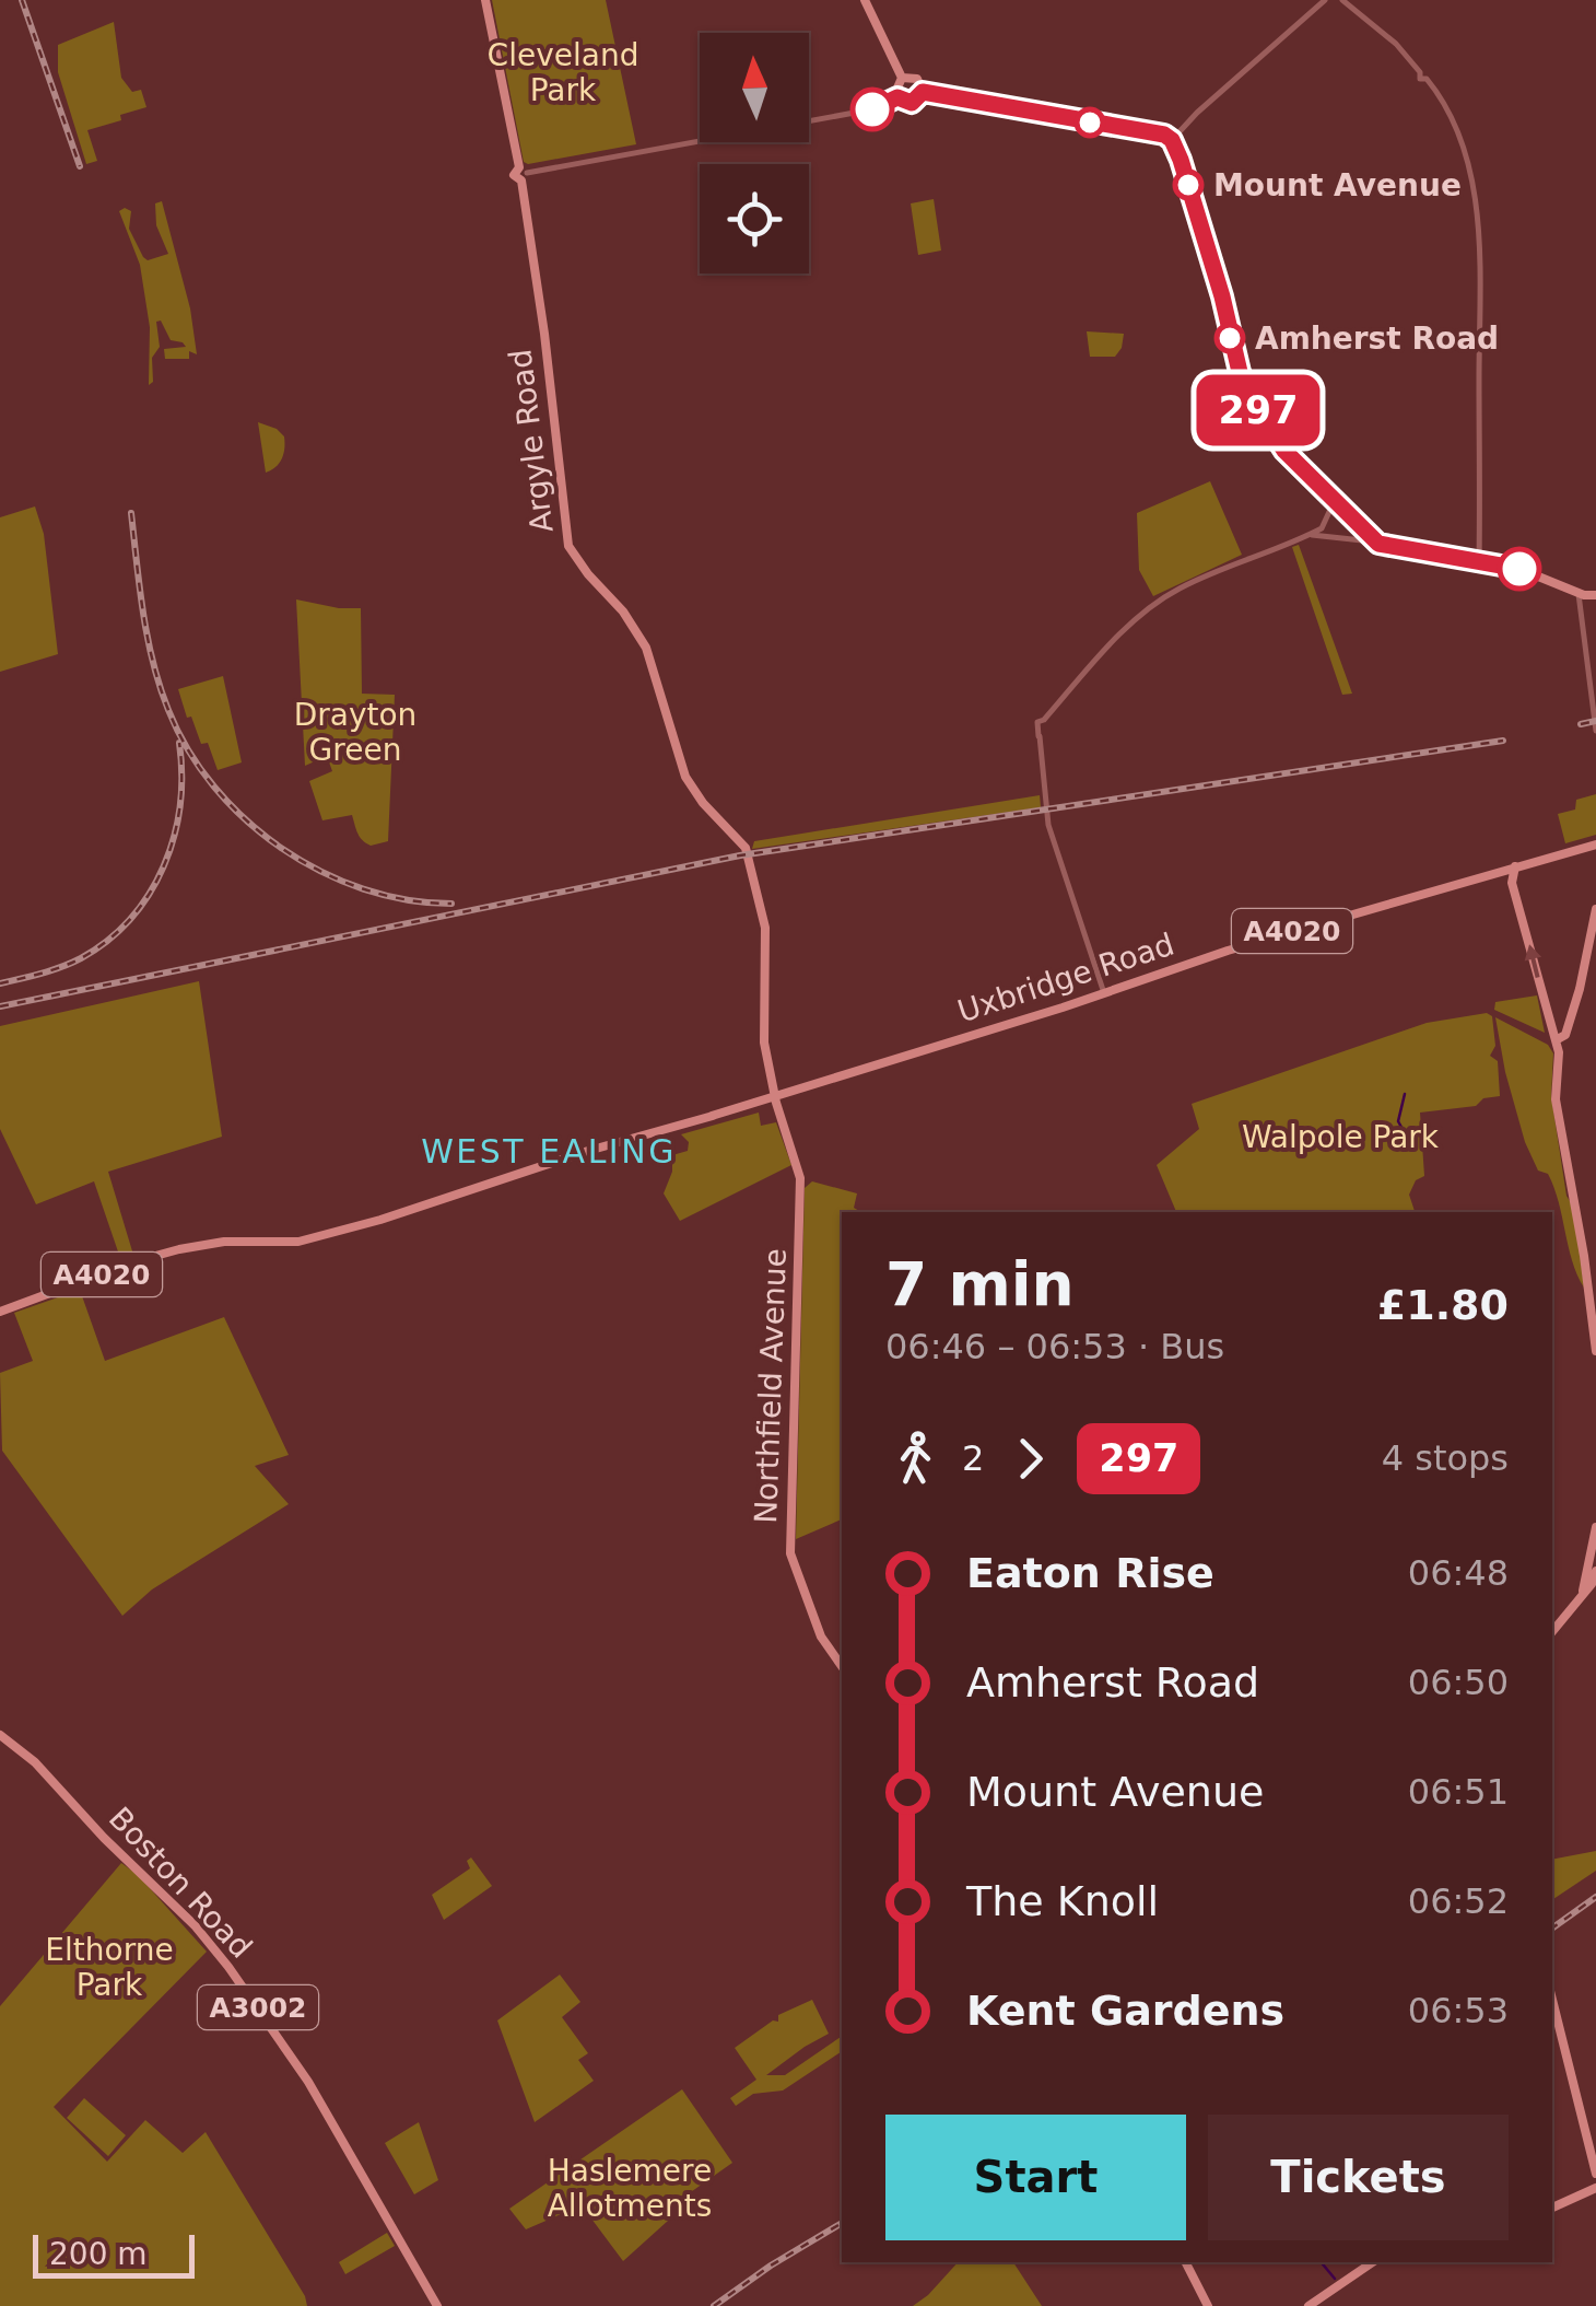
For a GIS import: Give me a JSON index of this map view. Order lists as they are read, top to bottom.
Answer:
{
  "streets": {
    "main road": [
      "Argyle Road",
      "A4020",
      "Uxbridge Road",
      "Northfield Avenue",
      "Boston Road",
      "A3002"
    ]
  },
  "crossings": [
    ["Argyle Road", "Northfield Avenue"],
    ["A4020", "Uxbridge Road"],
    ["A4020", "Northfield Avenue"],
    ["Uxbridge Road", "Northfield Avenue"]
  ],
  "districts": ["WEST EALING"],
  "parks": [
    "Cleveland Park",
    "Drayton Green",
    "Walpole Park",
    "Elthorne Park",
    "Haslemere Allotments"
  ],
  "places": ["Mount Avenue", "Amherst Road"],
  "lines": ["bus line 297"],
  "scale_bar": "200 m",
  "north": "top",
  "page": {
    "on_map": "297",
    "heading": ["7 min", "06:46 – 06:53 · Bus", "£1.80"],
    "legs": ["2", "297", "4 stops"],
    "list": [
      {
        "name": "Eaton Rise",
        "value": "06:48"
      },
      {
        "name": "Amherst Road",
        "value": "06:50"
      },
      {
        "name": "Mount Avenue",
        "value": "06:51"
      },
      {
        "name": "The Knoll",
        "value": "06:52"
      },
      {
        "name": "Kent Gardens",
        "value": "06:53"
      }
    ],
    "buttons": ["Start", "Tickets"],
    "scale": "200 m"
  }
}
